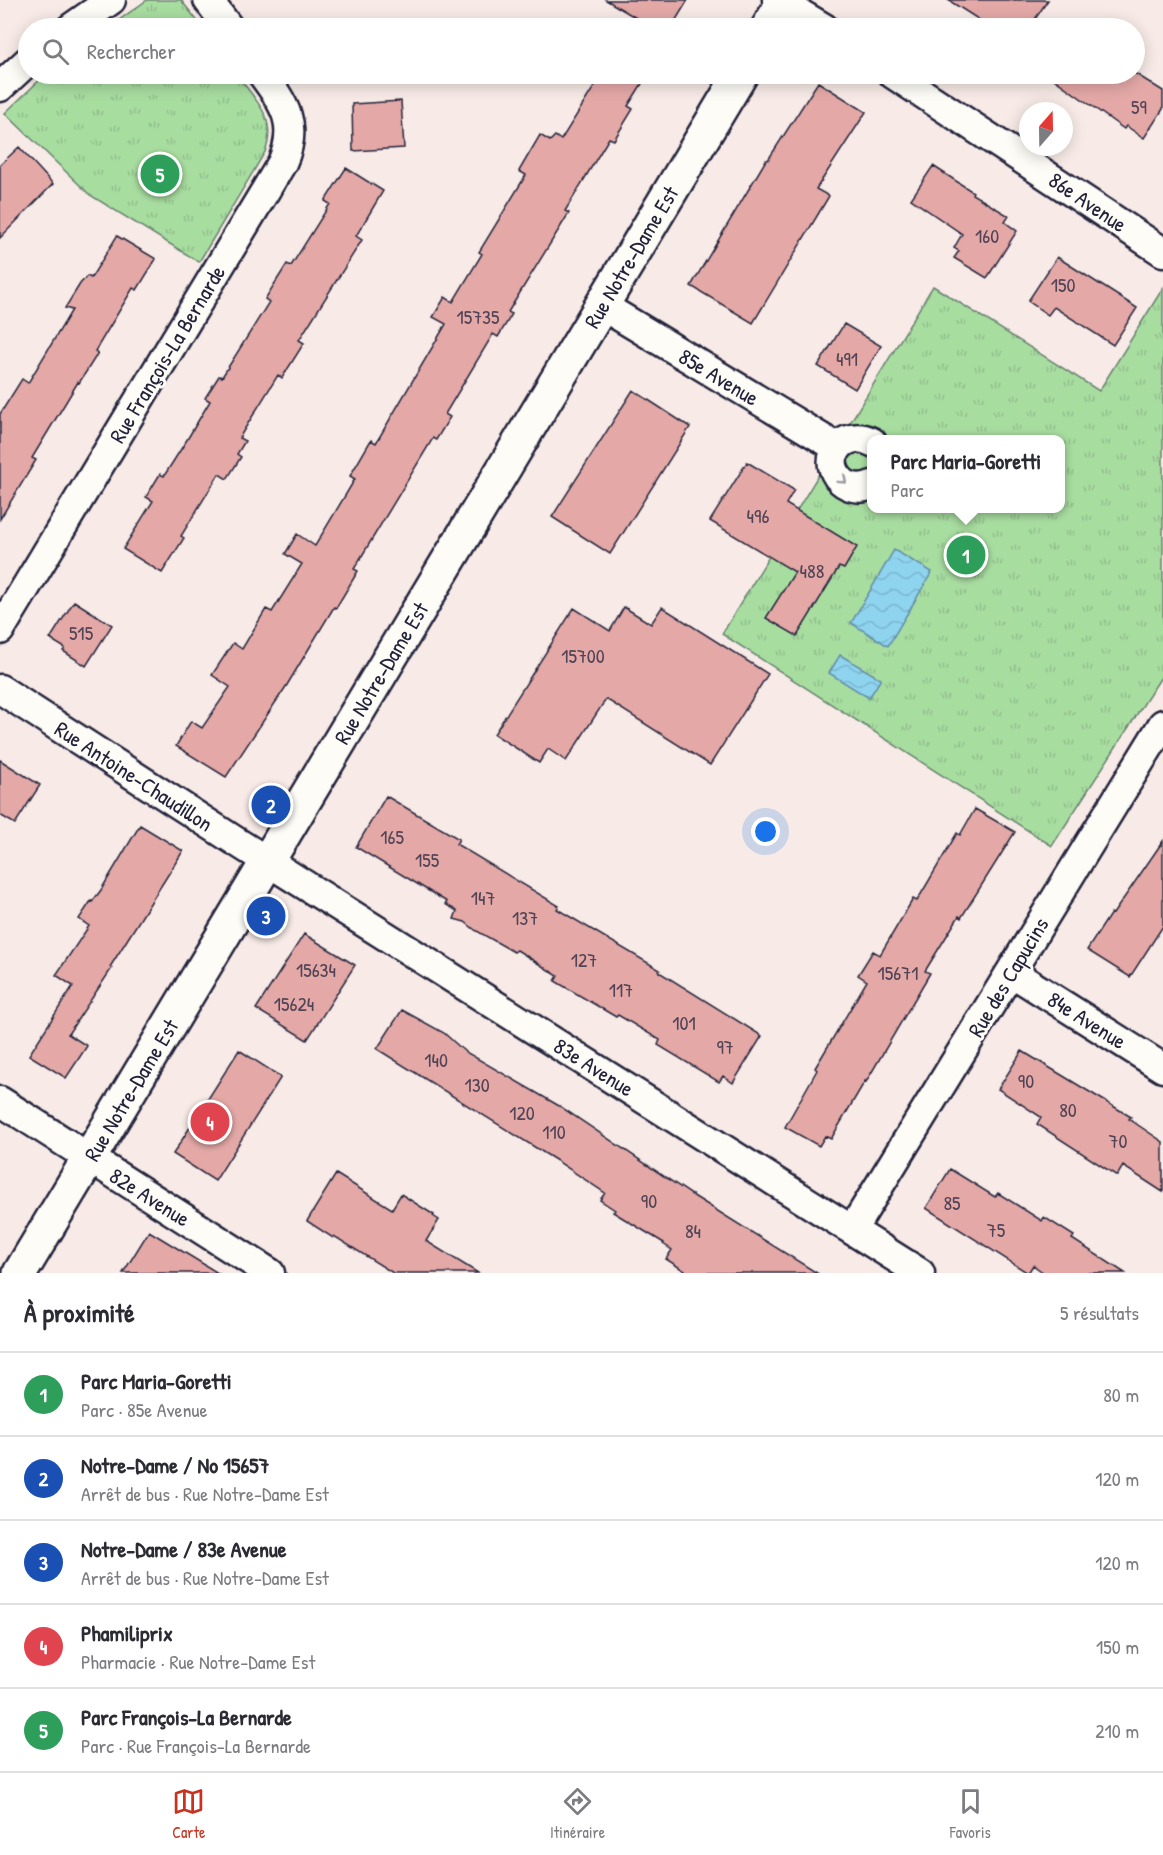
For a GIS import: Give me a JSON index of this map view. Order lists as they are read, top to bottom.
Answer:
{
  "streets": {
    "main road": ["Rue Notre-Dame Est"],
    "street": [
      "86e Avenue",
      "Rue François-La Bernarde",
      "85e Avenue",
      "Rue Antoine-Chaudillon",
      "Rue des Capucins",
      "84e Avenue",
      "83e Avenue",
      "82e Avenue"
    ]
  },
  "crossings": [
    ["Rue Notre-Dame Est", "85e Avenue"],
    ["Rue Notre-Dame Est", "Rue Antoine-Chaudillon"],
    ["Rue Notre-Dame Est", "83e Avenue"],
    ["Rue Notre-Dame Est", "82e Avenue"],
    ["Rue Antoine-Chaudillon", "83e Avenue"],
    ["Rue des Capucins", "84e Avenue"],
    ["Rue des Capucins", "83e Avenue"]
  ],
  "house_numbers": [
    "59",
    "160",
    "150",
    "15735",
    "491",
    "496",
    "488",
    "515",
    "15700",
    "165",
    "155",
    "147",
    "137",
    "127",
    "15634",
    "15671",
    "117",
    "15624",
    "101",
    "97",
    "140",
    "90",
    "130",
    "80",
    "120",
    "110",
    "70",
    "90",
    "85",
    "75",
    "84"
  ],
  "north": "top",
  "page": {
    "search": "Rechercher",
    "pins": [
      "5",
      "1",
      "2",
      "3",
      "4"
    ],
    "popup": ["Parc Maria-Goretti", "Parc"],
    "heading": ["À proximité", "5 résultats"],
    "list": [
      {
        "mark": "1",
        "name": "Parc Maria-Goretti",
        "note": "Parc · 85e Avenue",
        "value": "80 m"
      },
      {
        "mark": "2",
        "name": "Notre-Dame / No 15657",
        "note": "Arrêt de bus · Rue Notre-Dame Est",
        "value": "120 m"
      },
      {
        "mark": "3",
        "name": "Notre-Dame / 83e Avenue",
        "note": "Arrêt de bus · Rue Notre-Dame Est",
        "value": "120 m"
      },
      {
        "mark": "4",
        "name": "Phamiliprix",
        "note": "Pharmacie · Rue Notre-Dame Est",
        "value": "150 m"
      },
      {
        "mark": "5",
        "name": "Parc François-La Bernarde",
        "note": "Parc · Rue François-La Bernarde",
        "value": "210 m"
      }
    ],
    "nav": ["Carte", "Itinéraire", "Favoris"]
  }
}
